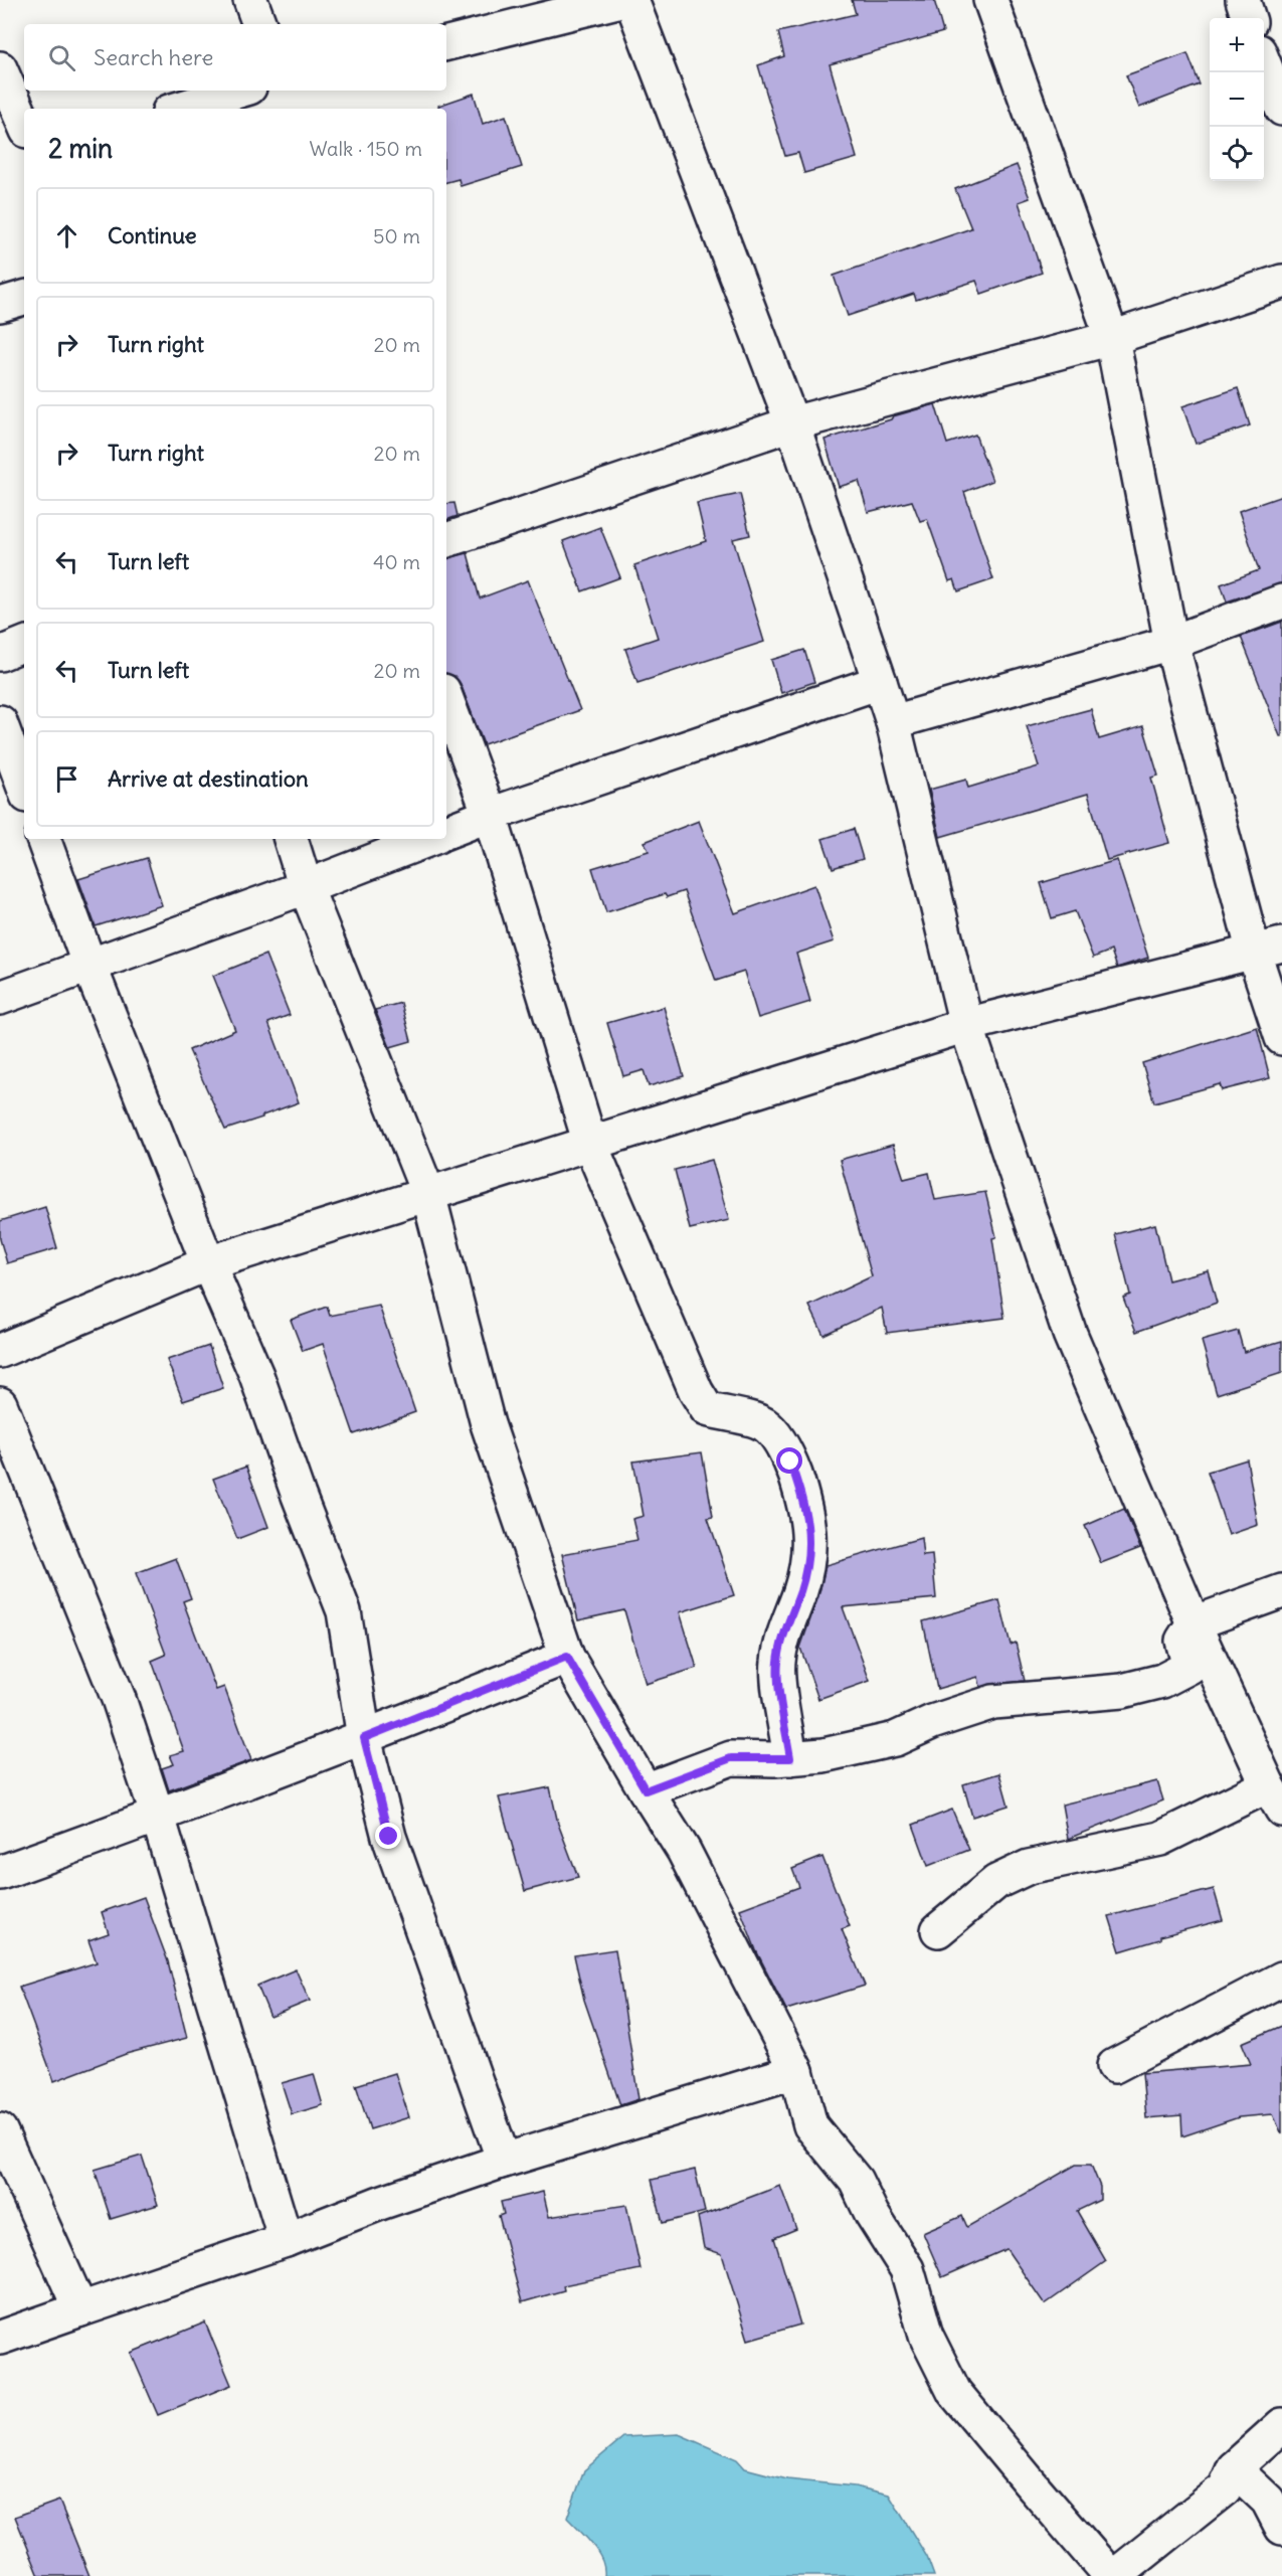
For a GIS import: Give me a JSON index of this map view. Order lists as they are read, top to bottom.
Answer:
{
  "page": {
    "map_buttons": ["+", "−"],
    "search": "Search here",
    "heading": ["2 min", "Walk · 150 m"],
    "list": [
      ["Continue", "50 m"],
      ["Turn right", "20 m"],
      ["Turn right", "20 m"],
      ["Turn left", "40 m"],
      ["Turn left", "20 m"],
      "Arrive at destination"
    ]
  }
}
